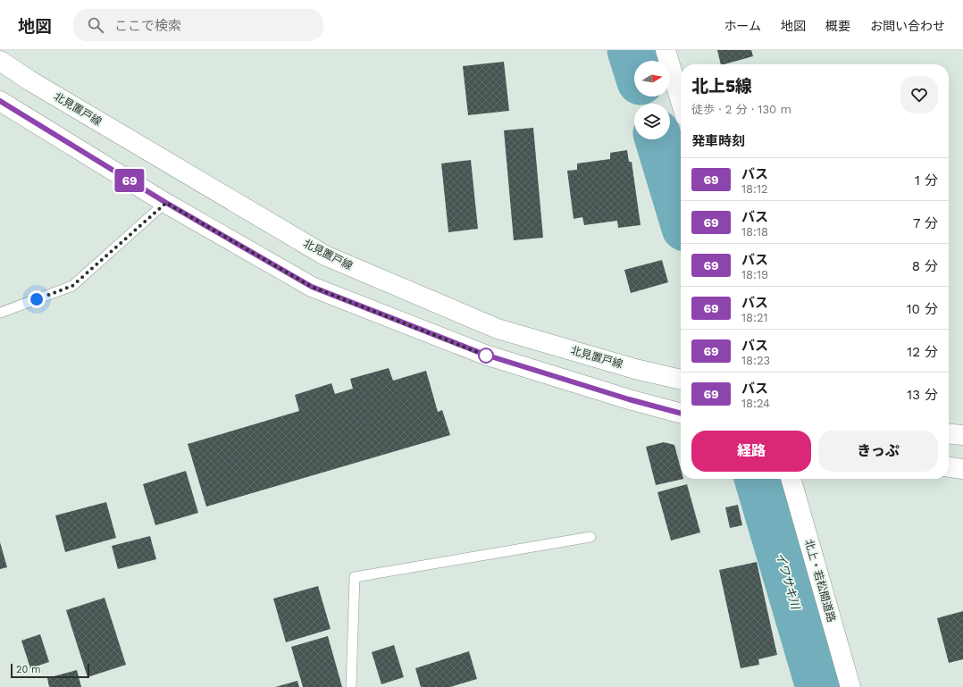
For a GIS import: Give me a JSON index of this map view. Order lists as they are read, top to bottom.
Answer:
{
  "streets": {
    "main road": ["北見置戸線", "北上・若松間道路"]
  },
  "water": ["イワサキ川"],
  "lines": ["bus line 69"],
  "scale_bar": "20 m",
  "north": "right",
  "page": {
    "header": "地図",
    "search": "ここで検索",
    "nav": [
      "ホーム",
      "地図",
      "概要",
      "お問い合わせ"
    ],
    "on_map": "69",
    "heading": [
      ["北上5線", "徒歩 · 2 分 · 130 m"],
      "発車時刻"
    ],
    "list": [
      {
        "mark": "69",
        "name": "バス",
        "note": "18:12",
        "value": "1 分"
      },
      {
        "mark": "69",
        "name": "バス",
        "note": "18:18",
        "value": "7 分"
      },
      {
        "mark": "69",
        "name": "バス",
        "note": "18:19",
        "value": "8 分"
      },
      {
        "mark": "69",
        "name": "バス",
        "note": "18:21",
        "value": "10 分"
      },
      {
        "mark": "69",
        "name": "バス",
        "note": "18:23",
        "value": "12 分"
      },
      {
        "mark": "69",
        "name": "バス",
        "note": "18:24",
        "value": "13 分"
      }
    ],
    "buttons": ["経路", "きっぷ"],
    "scale": "20 m"
  }
}
